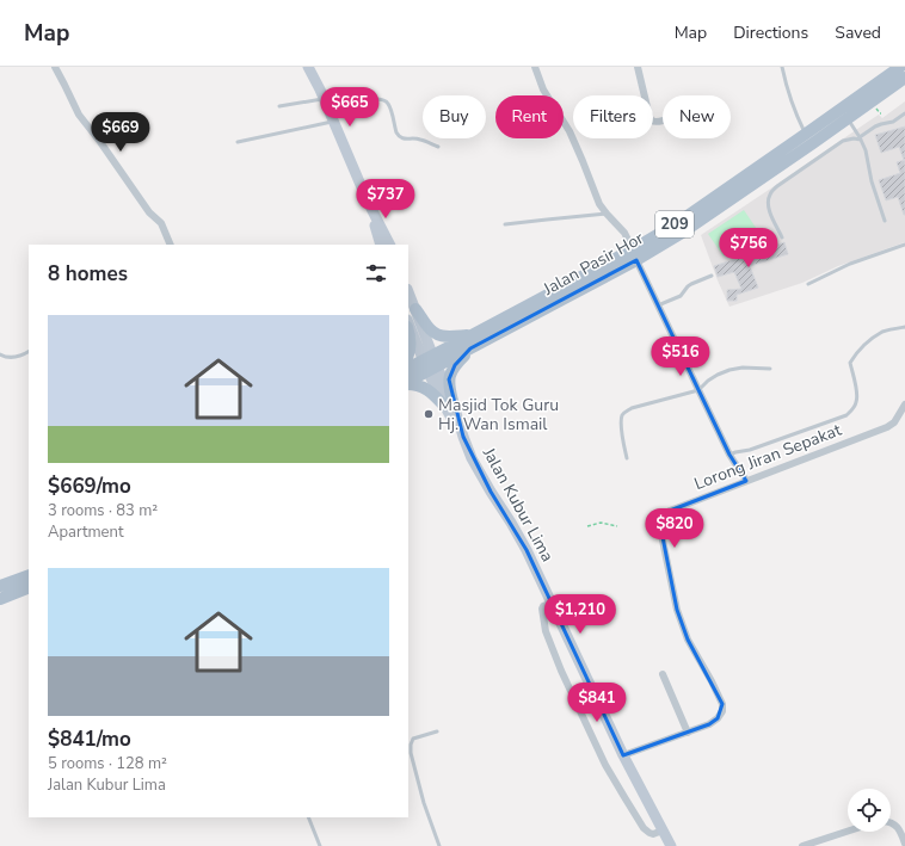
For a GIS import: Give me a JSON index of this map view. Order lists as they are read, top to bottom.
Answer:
{
  "streets": {
    "main road": ["209", "Jalan Pasir Hor", "Jalan Kubur Lima"],
    "street": ["Lorong Jiran Sepakat"]
  },
  "crossings": [
    ["Jalan Pasir Hor", "Jalan Kubur Lima"],
    ["Lorong Jiran Sepakat", "Jalan Kubur Lima"]
  ],
  "places": ["Masjid Tok Guru Hj. Wan Ismail"],
  "page": {
    "header": "Map",
    "nav": ["Map", "Directions", "Saved"],
    "price": [
      "$665",
      "$669",
      "$737",
      "$756",
      "$516",
      "$820",
      "$1,210",
      "$841"
    ],
    "chip": [
      "Buy",
      "Rent",
      "Filters",
      "New"
    ],
    "heading": "8 homes",
    "list": [
      {
        "name": "$669/mo",
        "note": "3 rooms · 83 m² · Apartment"
      },
      {
        "name": "$841/mo",
        "note": "5 rooms · 128 m² · Jalan Kubur Lima"
      }
    ]
  }
}
